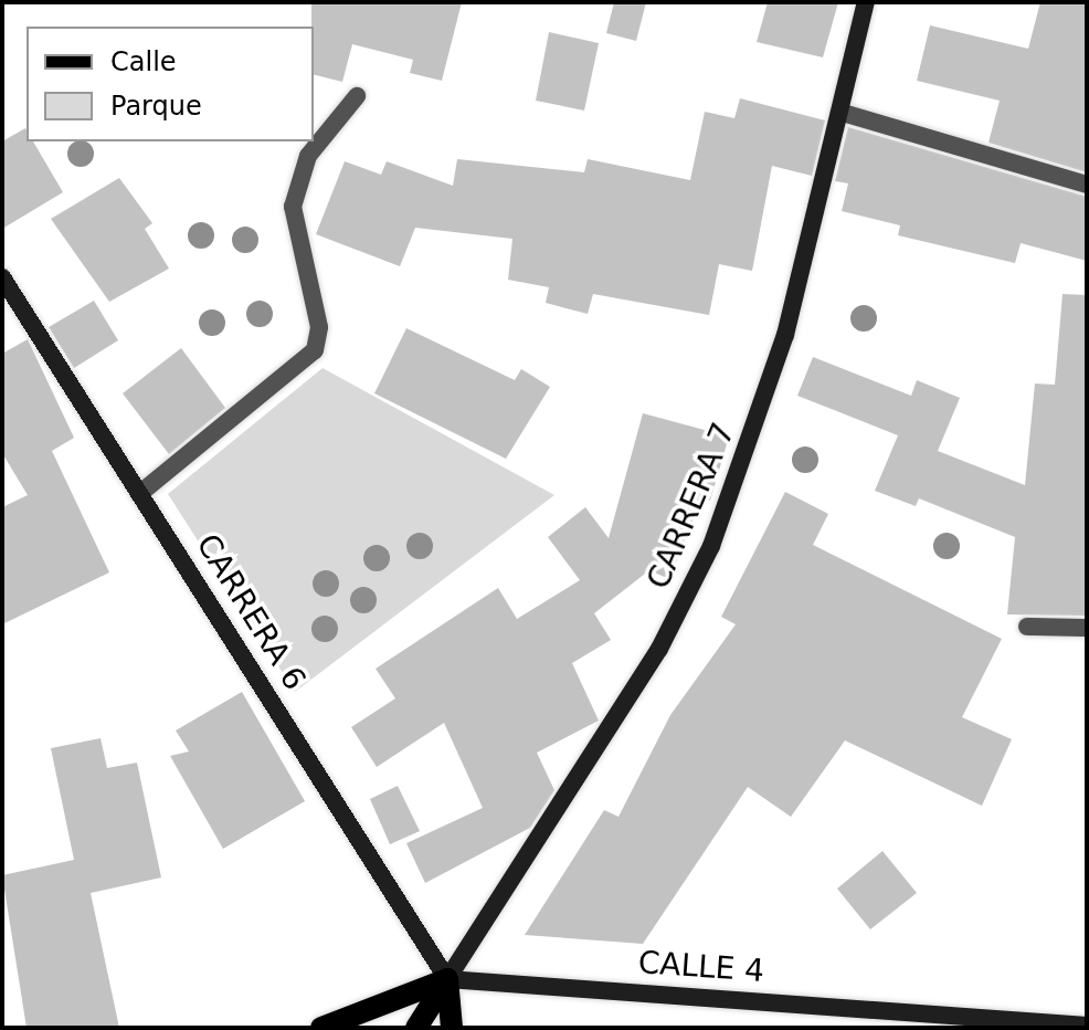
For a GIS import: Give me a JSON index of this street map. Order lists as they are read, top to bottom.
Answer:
{
  "streets": {
    "main road": ["CARRERA 6", "CALLE 4"],
    "street": ["CARRERA 7"]
  },
  "crossings": [
    ["CARRERA 7", "CARRERA 6"],
    ["CARRERA 7", "CALLE 4"],
    ["CARRERA 6", "CALLE 4"]
  ],
  "legend": ["Calle", "Parque"]
}
